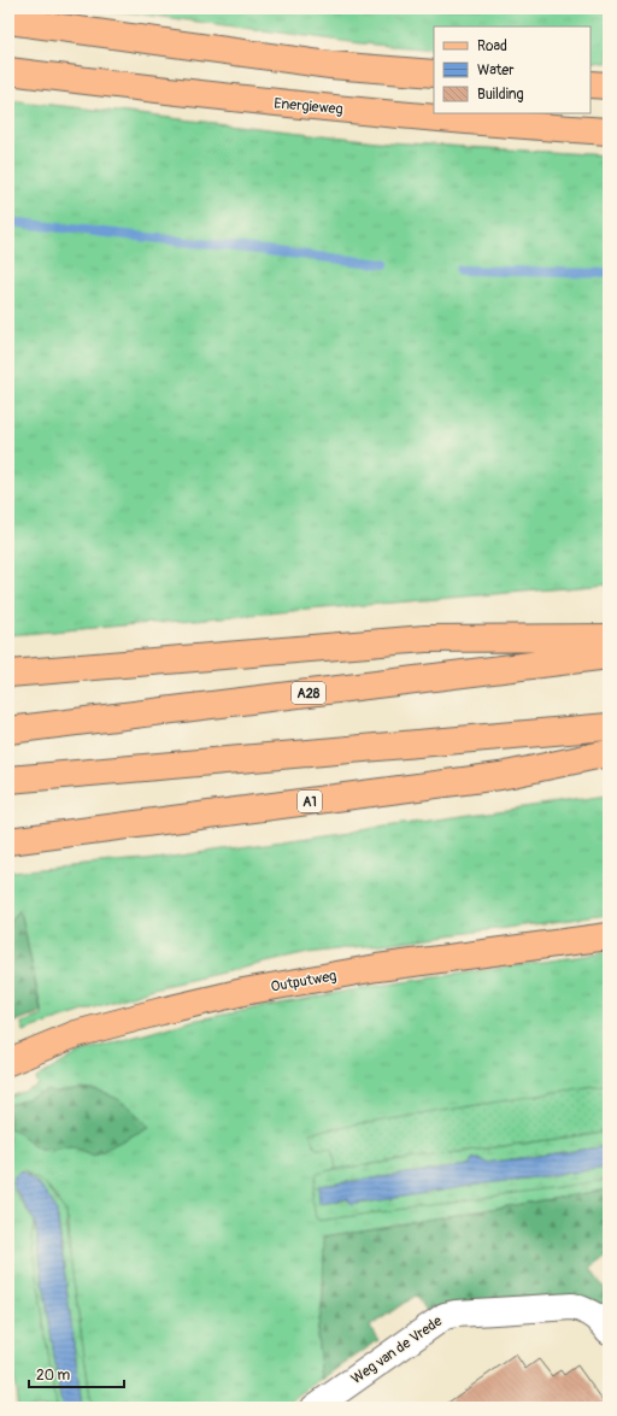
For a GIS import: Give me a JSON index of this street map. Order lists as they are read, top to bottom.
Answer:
{
  "streets": {
    "main road": [
      "Energieweg",
      "A28",
      "A1",
      "Outputweg"
    ],
    "street": ["Weg van de Vrede"]
  },
  "legend": ["Road", "Water", "Building"],
  "scale_bar": "20 m"
}
